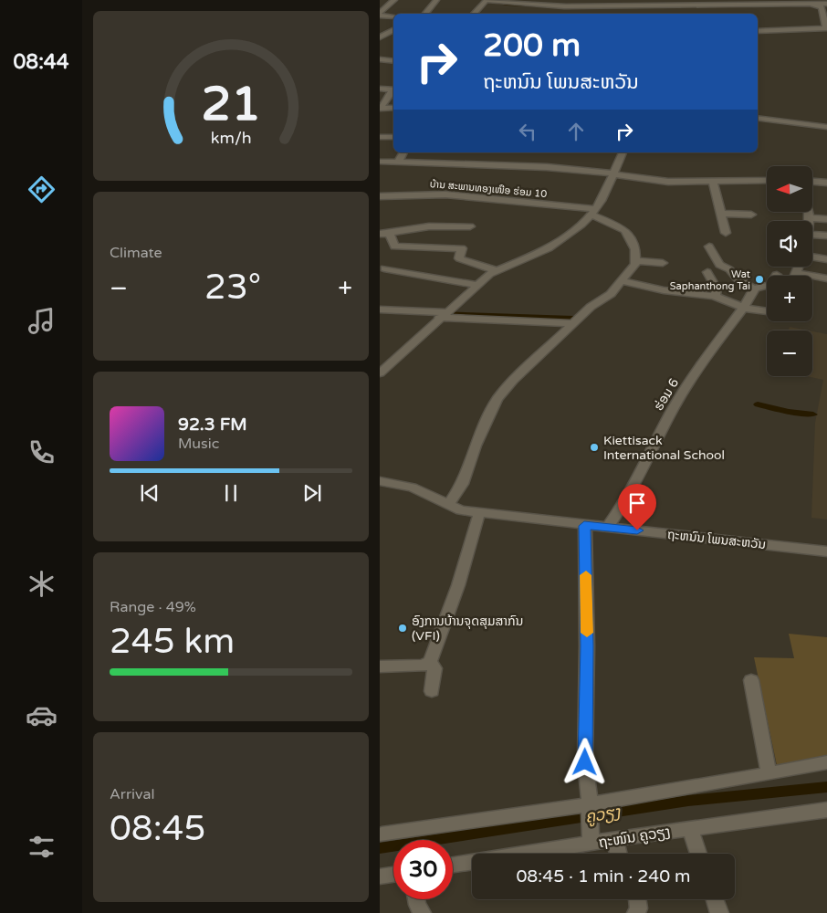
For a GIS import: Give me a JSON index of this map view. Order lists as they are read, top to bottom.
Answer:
{
  "streets": {
    "street": [
      "ບ້ານ ສະພານທອງເໜືອ ຮ່ອມ 10",
      "ຮ່ອມ 6",
      "ຖະຫນົນ ໂພນສະຫວັນ",
      "ຖະໜົນ ຄູວຽງ"
    ]
  },
  "crossings": [
    ["ຮ່ອມ 6", "ຖະຫນົນ ໂພນສະຫວັນ"]
  ],
  "water": ["ຄູວຽງ"],
  "places": ["Wat Saphanthong Tai", "Kiettisack International School", "ອົງການບ້ານຈຸດສຸມສາກົນ (VFI)"],
  "north": "left",
  "page": {
    "tabs": "08:44",
    "turn": ["200 m", "ຖະຫນົນ ໂພນສະຫວັນ"],
    "map_buttons": ["+", "−"],
    "tile": [
      "Climate",
      ["Range · 49%", "245 km"],
      ["Arrival", "08:45"]
    ],
    "heat": ["−", "23°", "+"],
    "song": ["92.3 FM", "Music"],
    "limit": "30",
    "trip": "08:45 · 1 min · 240 m",
    "gauge": ["21", "km/h"]
  }
}
